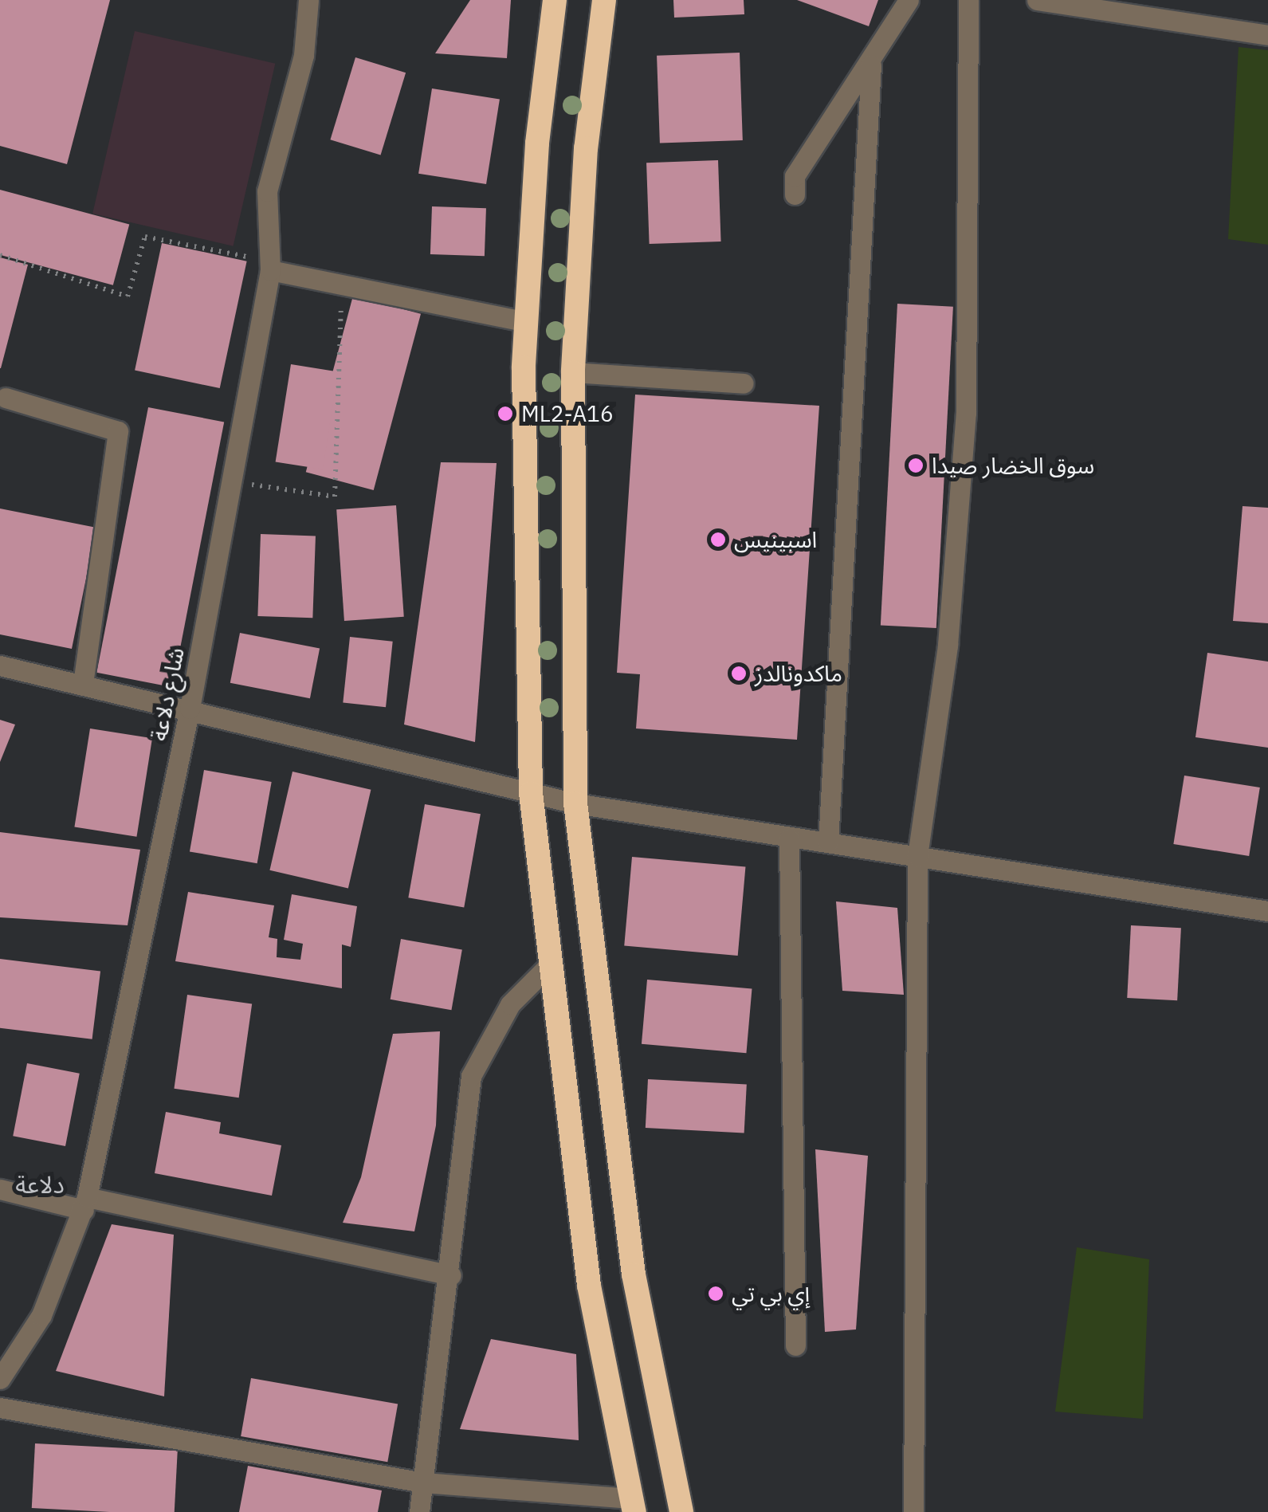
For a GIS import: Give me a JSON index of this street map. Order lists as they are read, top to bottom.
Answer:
{
  "streets": {
    "street": ["شارع دلاعة"]
  },
  "districts": ["دلاعة"],
  "places": [
    "ML2-A16",
    "سوق الخضار صيدا",
    "اسبينيس",
    "ماكدونالدز",
    "إي بي تي"
  ]
}
